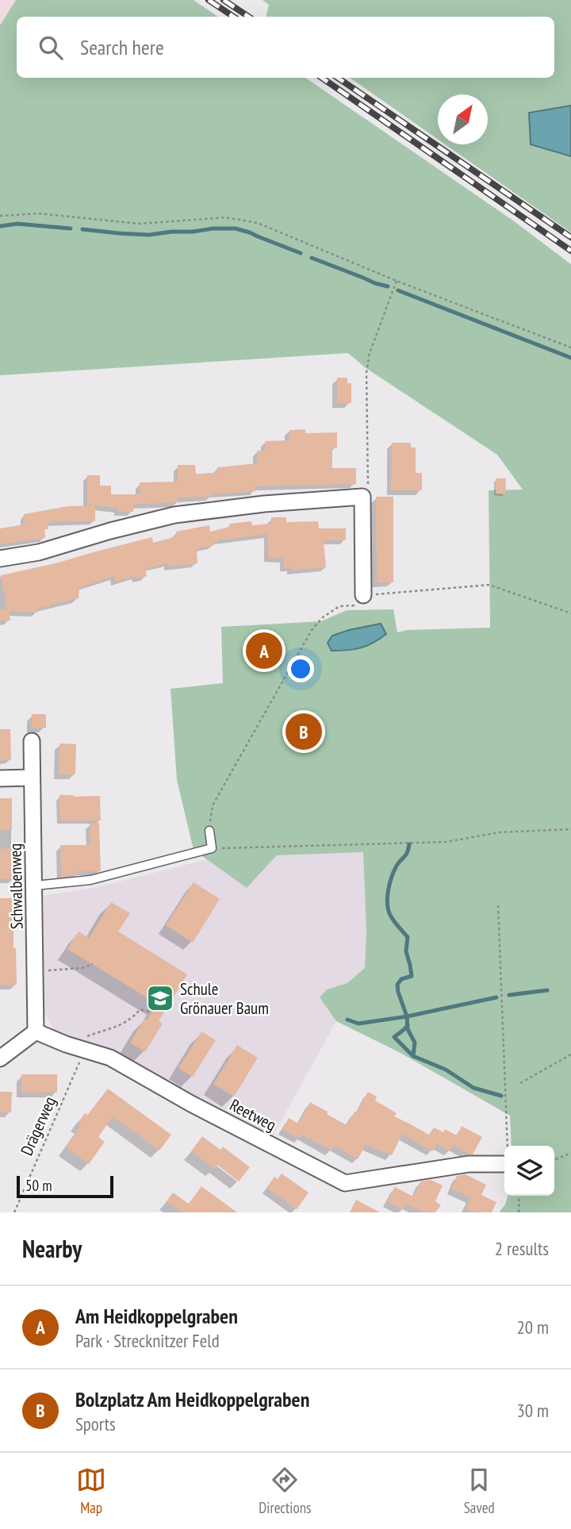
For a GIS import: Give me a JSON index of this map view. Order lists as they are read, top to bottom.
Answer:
{
  "streets": {
    "street": ["Schwalbenweg", "Reetweg"],
    "path": ["Drägerweg"]
  },
  "crossings": [
    ["Schwalbenweg", "Reetweg"],
    ["Reetweg", "Drägerweg"]
  ],
  "places": {
    "school or university": ["Schule Grönauer Baum"]
  },
  "scale_bar": "50 m",
  "north": "top right",
  "page": {
    "search": "Search here",
    "pins": ["A", "B"],
    "scale": "50 m",
    "heading": ["Nearby", "2 results"],
    "list": [
      {
        "mark": "A",
        "name": "Am Heidkoppelgraben",
        "note": "Park · Strecknitzer Feld",
        "value": "20 m"
      },
      {
        "mark": "B",
        "name": "Bolzplatz Am Heidkoppelgraben",
        "note": "Sports",
        "value": "30 m"
      }
    ],
    "nav": ["Map", "Directions", "Saved"]
  }
}
